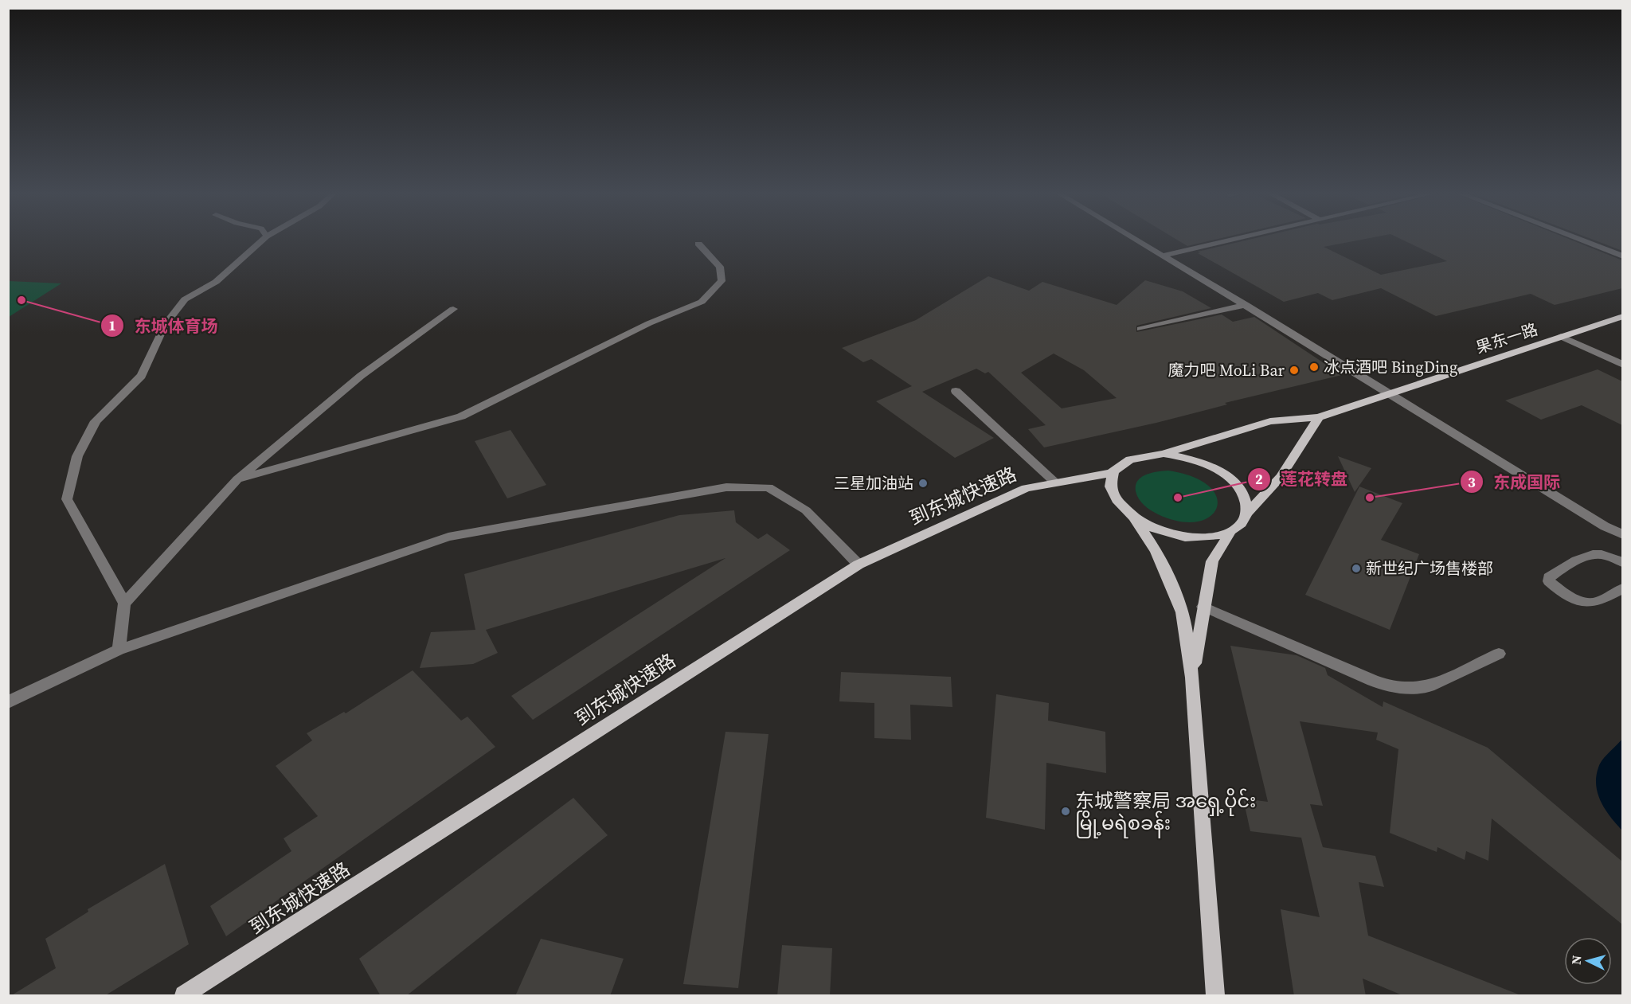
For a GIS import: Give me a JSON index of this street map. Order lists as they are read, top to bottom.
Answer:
{
  "streets": {
    "main road": ["果东一路", "到东城快速路"]
  },
  "crossings": [
    ["果东一路", "到东城快速路"]
  ],
  "places": [
    "东城体育场",
    "冰点酒吧 BingDing",
    "魔力吧 MoLi Bar",
    "三星加油站",
    "莲花转盘",
    "东成国际",
    "新世纪广场售楼部",
    "东城警察局 အရှေ့ပိုင်း မြို့မရဲစခန်း"
  ],
  "north": "left"
}
